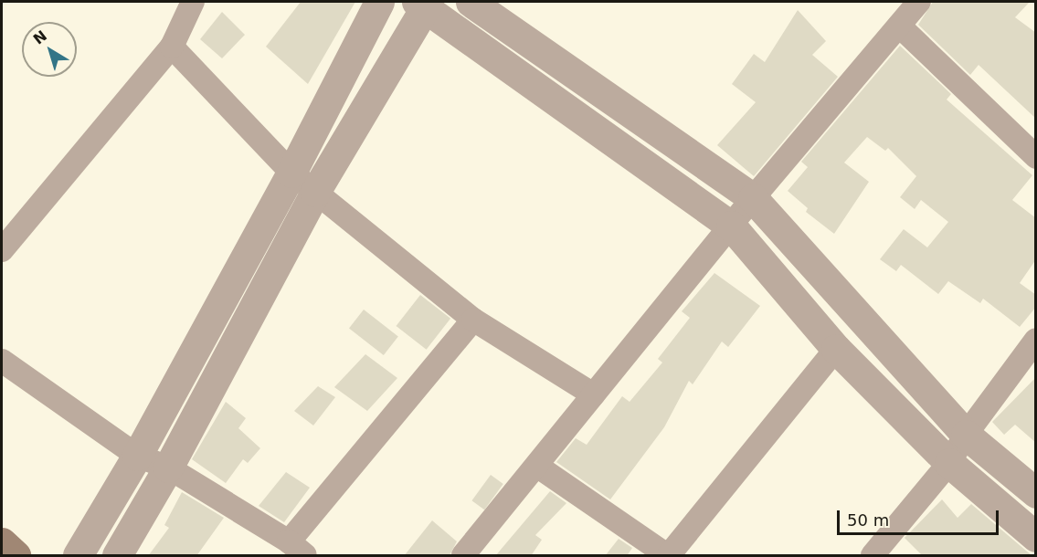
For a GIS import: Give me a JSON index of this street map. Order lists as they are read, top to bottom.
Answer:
{
  "scale_bar": "50 m",
  "north": "top left"
}
